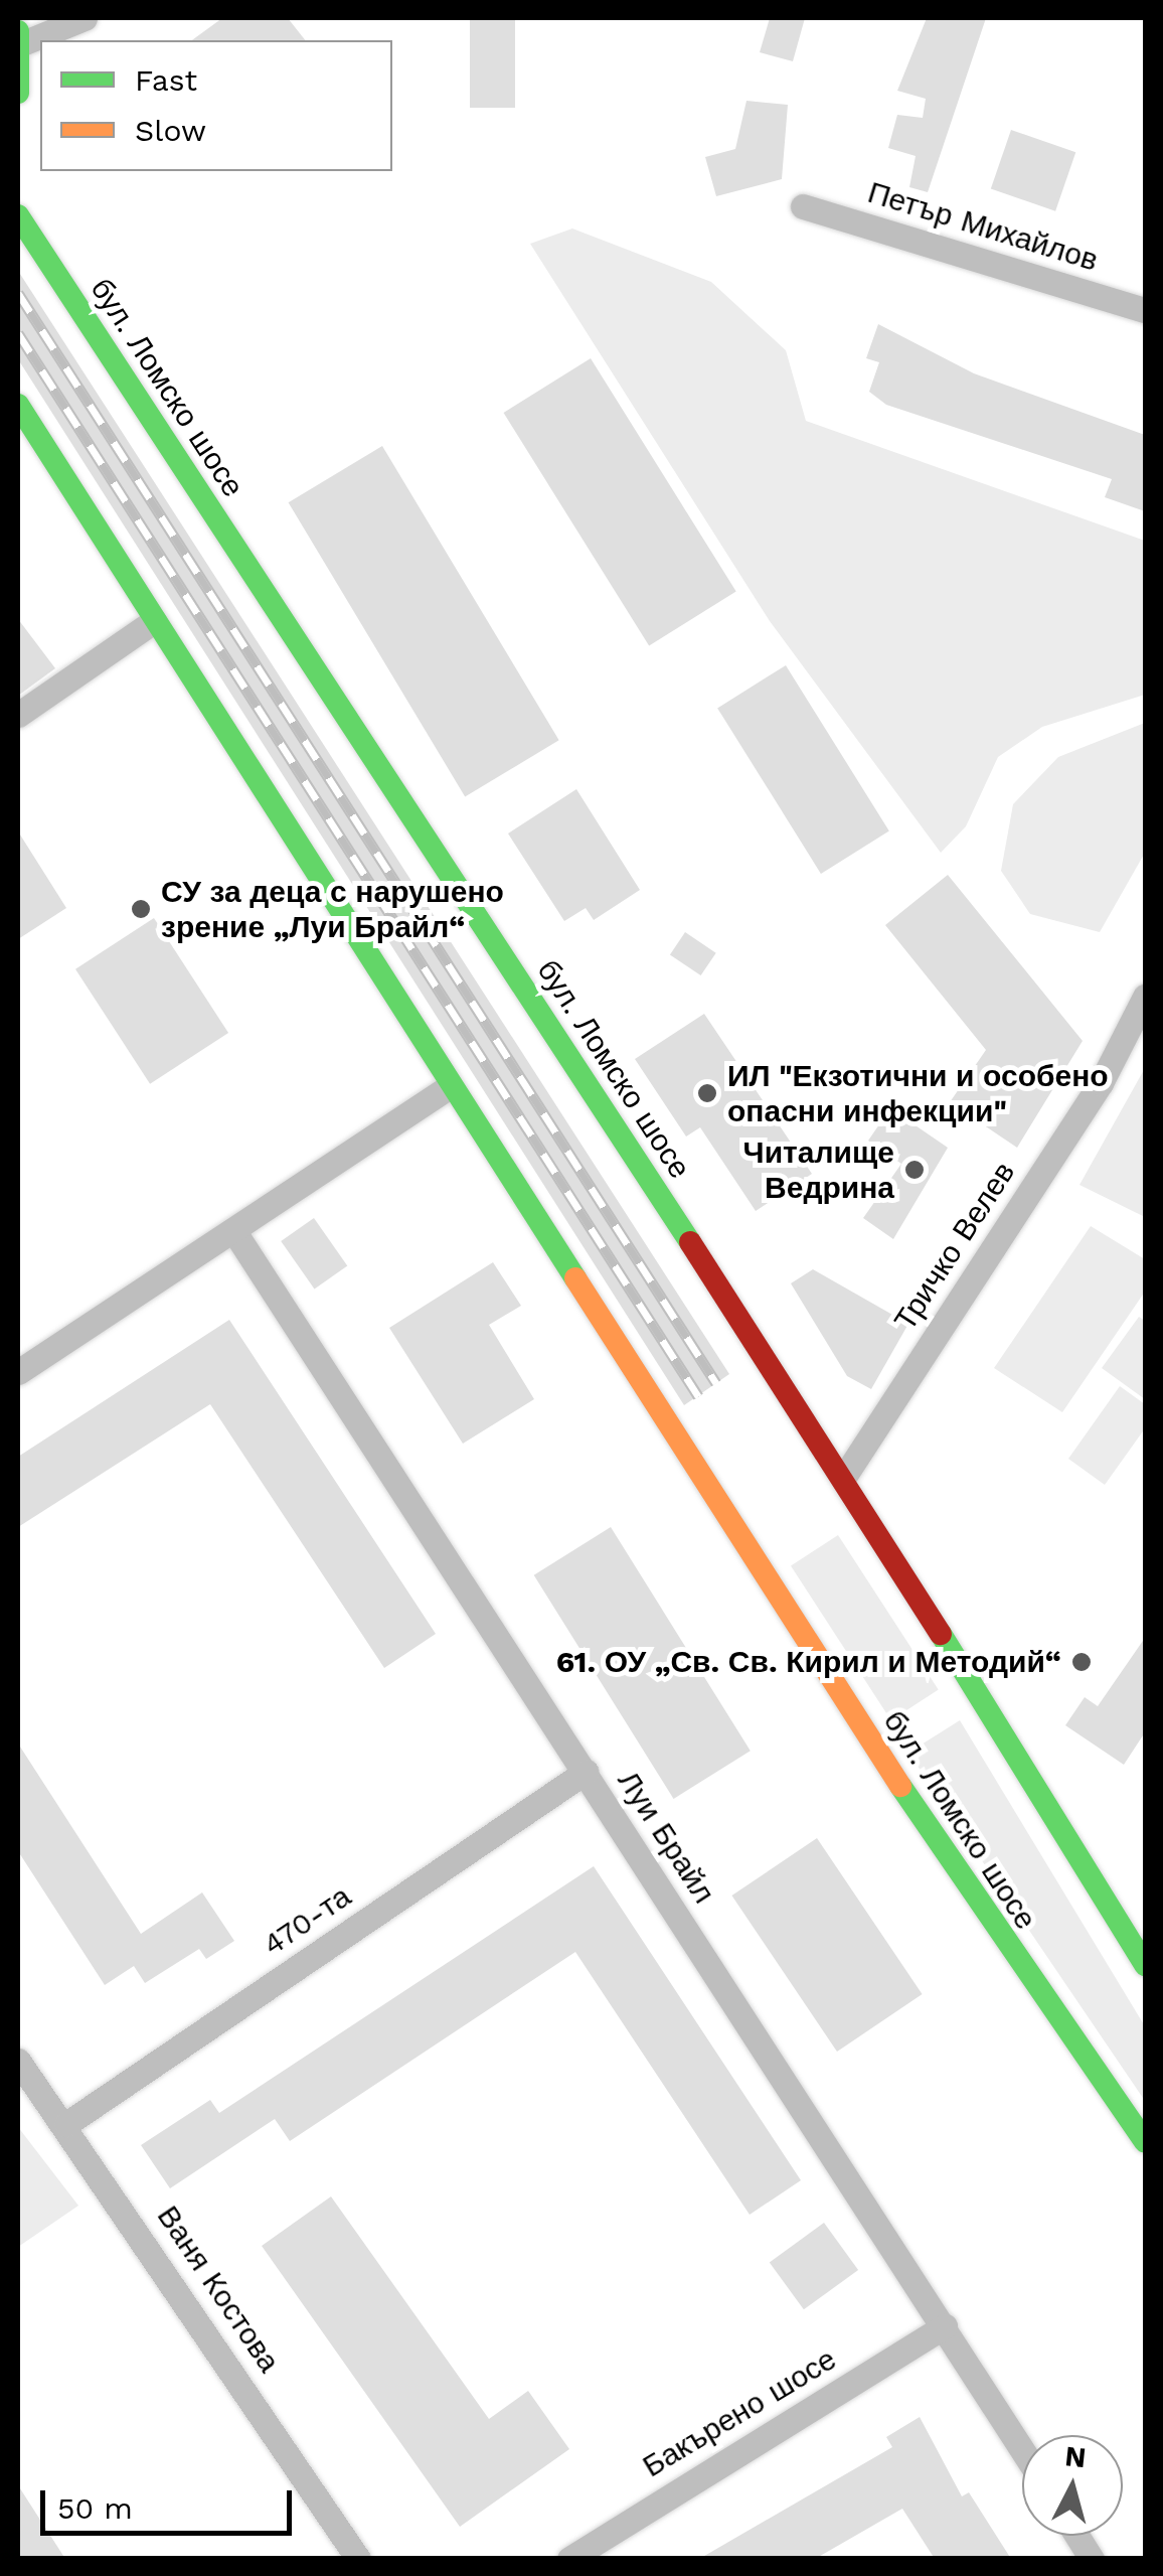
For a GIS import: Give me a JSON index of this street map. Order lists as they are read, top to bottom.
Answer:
{
  "streets": {
    "main road": ["бул. Ломско шосе"],
    "street": [
      "Петър Михайлов",
      "Тричко Велев",
      "Луи Брайл",
      "470-та",
      "Ваня Костова",
      "Бакърено шосе"
    ]
  },
  "crossings": [
    ["бул. Ломско шосе", "Тричко Велев"],
    ["Луи Брайл", "470-та"],
    ["Луи Брайл", "Бакърено шосе"],
    ["470-та", "Ваня Костова"]
  ],
  "places": [
    "СУ за деца с нарушено зрение „Луи Брайл“",
    "ИЛ \"Екзотични и особено опасни инфекции\"",
    "Читалище Ведрина",
    "61. ОУ „Св. Св. Кирил и Методий“"
  ],
  "legend": ["Fast", "Slow"],
  "scale_bar": "50 m",
  "north": "top"
}
